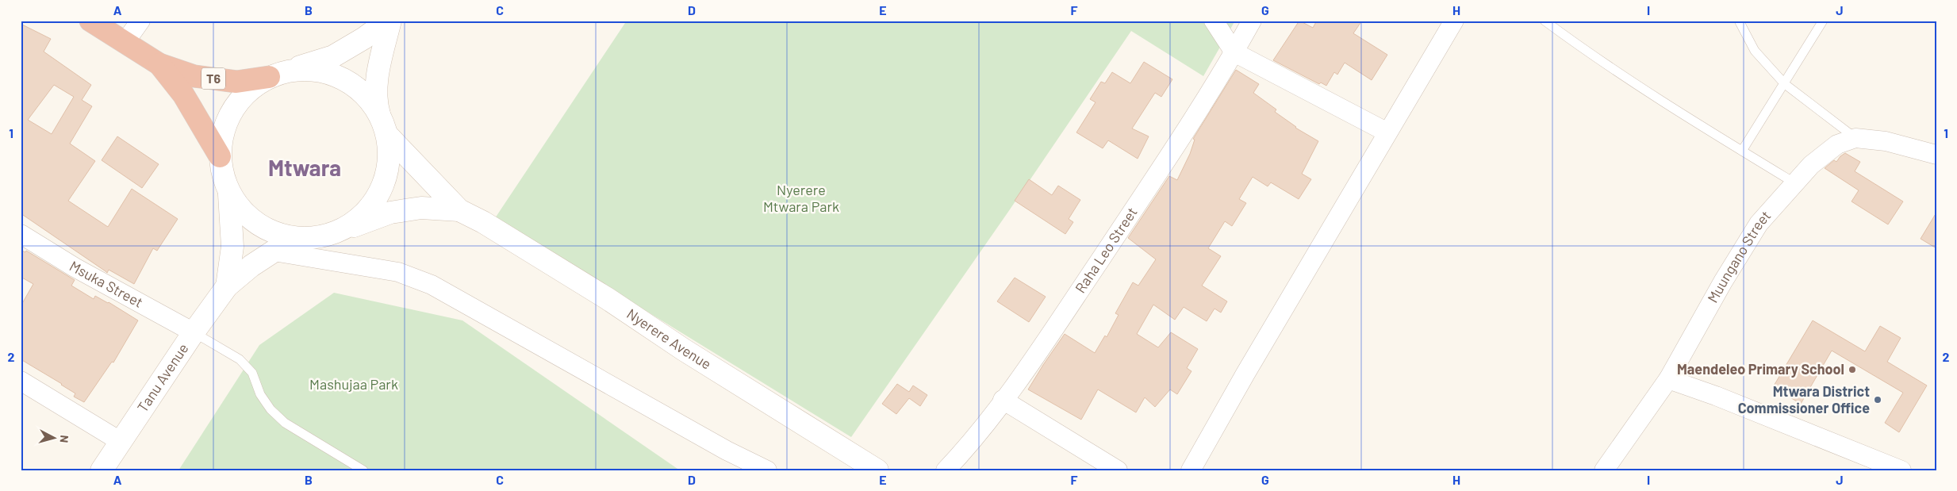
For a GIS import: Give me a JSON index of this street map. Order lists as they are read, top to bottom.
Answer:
{
  "streets": {
    "highway": ["T6"],
    "street": [
      "Raha Leo Street",
      "Muungano Street",
      "Msuka Street",
      "Nyerere Avenue",
      "Tanu Avenue"
    ]
  },
  "crossings": [
    ["T6", "Nyerere Avenue"],
    ["Msuka Street", "Tanu Avenue"]
  ],
  "districts": ["Mtwara"],
  "parks": ["Nyerere Mtwara Park", "Mashujaa Park"],
  "places": ["Maendeleo Primary School", "Mtwara District Commissioner Office"],
  "north": "right",
  "grid": {
    "columns": [
      "A",
      "B",
      "C",
      "D",
      "E",
      "F",
      "G",
      "H",
      "I",
      "J"
    ],
    "rows": ["1", "2"]
  }
}
